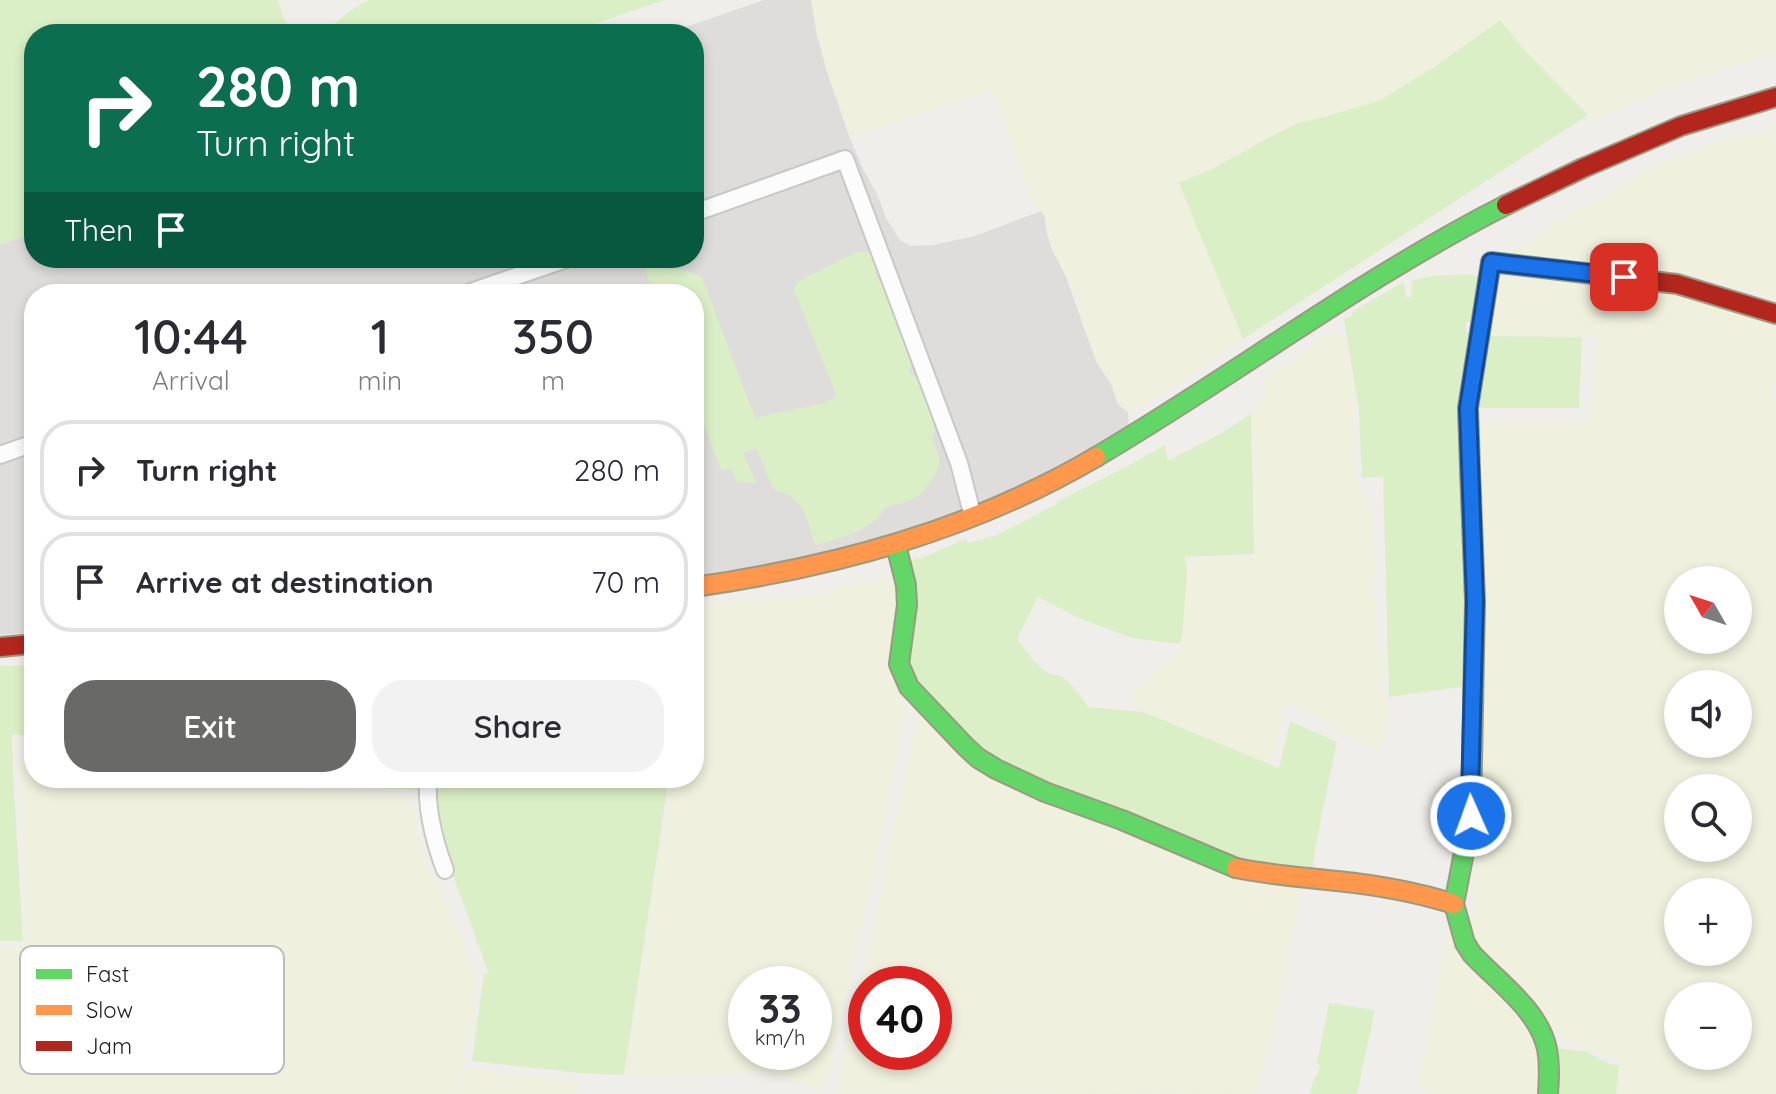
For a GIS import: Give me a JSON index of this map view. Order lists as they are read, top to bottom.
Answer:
{
  "legend": ["Fast", "Slow", "Jam"],
  "north": "top left",
  "page": {
    "turn": ["280 m", "Turn right"],
    "then": "Then",
    "eta": [
      "10:44",
      "Arrival",
      "1",
      "min",
      "350",
      "m"
    ],
    "list": [
      {
        "name": "Turn right",
        "value": "280 m"
      },
      {
        "name": "Arrive at destination",
        "value": "70 m"
      }
    ],
    "map_buttons": ["+", "−"],
    "buttons": ["Exit", "Share"],
    "speed": "33 km/h",
    "limit": "40"
  }
}
